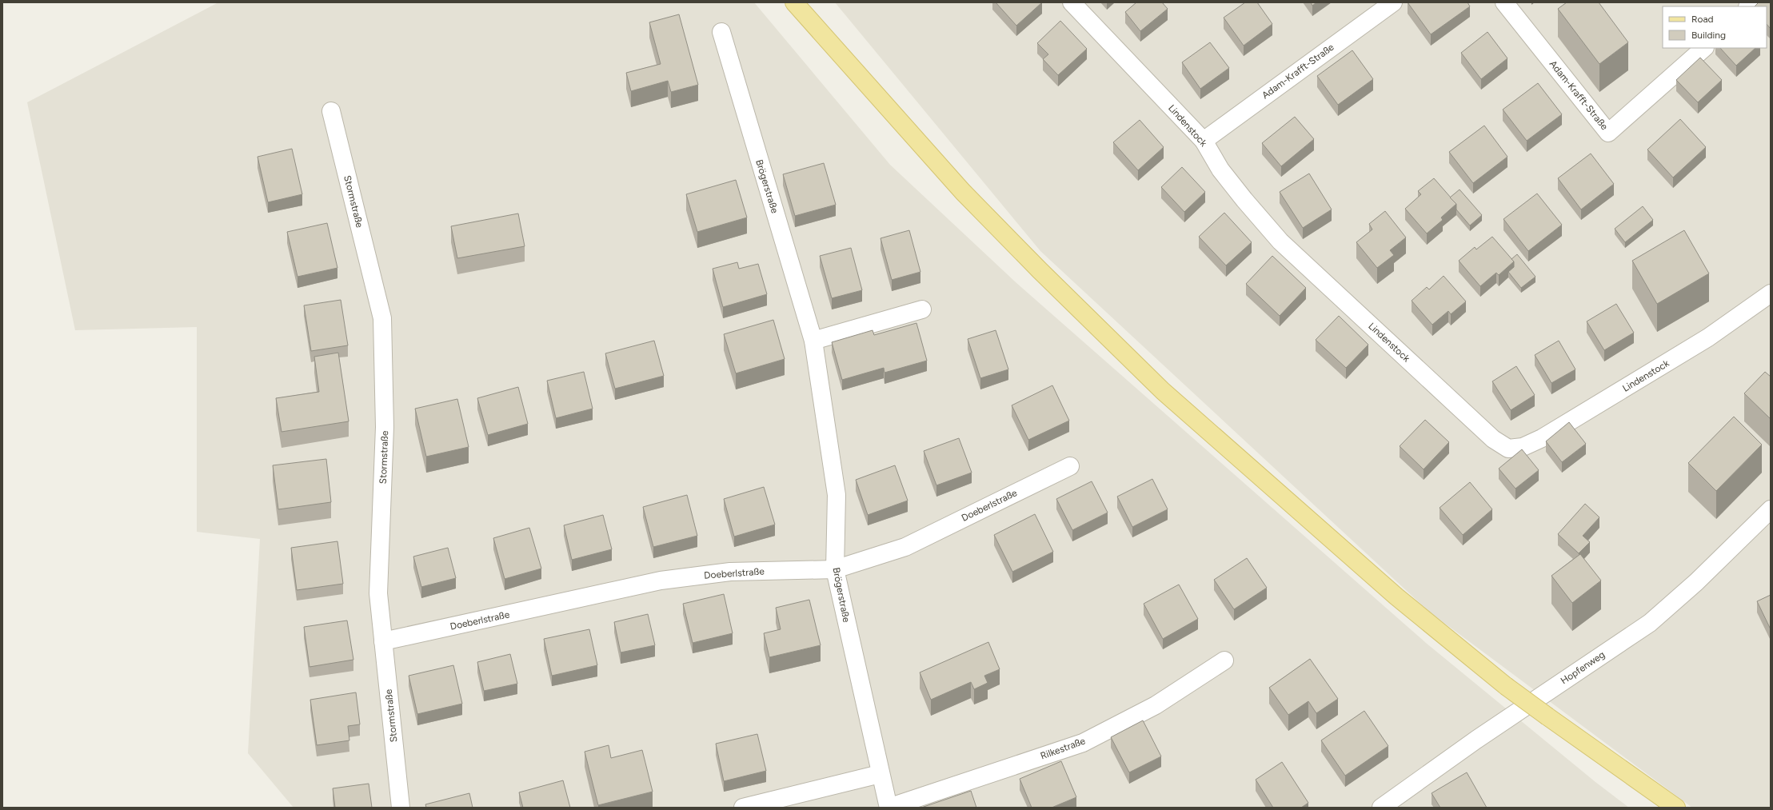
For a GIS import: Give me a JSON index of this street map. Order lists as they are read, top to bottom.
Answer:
{
  "streets": {
    "street": [
      "Adam-Krafft-Straße",
      "Lindenstock",
      "Brögerstraße",
      "Stormstraße",
      "Doeberlstraße",
      "Hopfenweg",
      "Rilkestraße"
    ]
  },
  "crossings": [
    ["Adam-Krafft-Straße", "Lindenstock"],
    ["Brögerstraße", "Doeberlstraße"],
    ["Brögerstraße", "Rilkestraße"],
    ["Stormstraße", "Doeberlstraße"]
  ],
  "legend": ["Road", "Building"]
}
